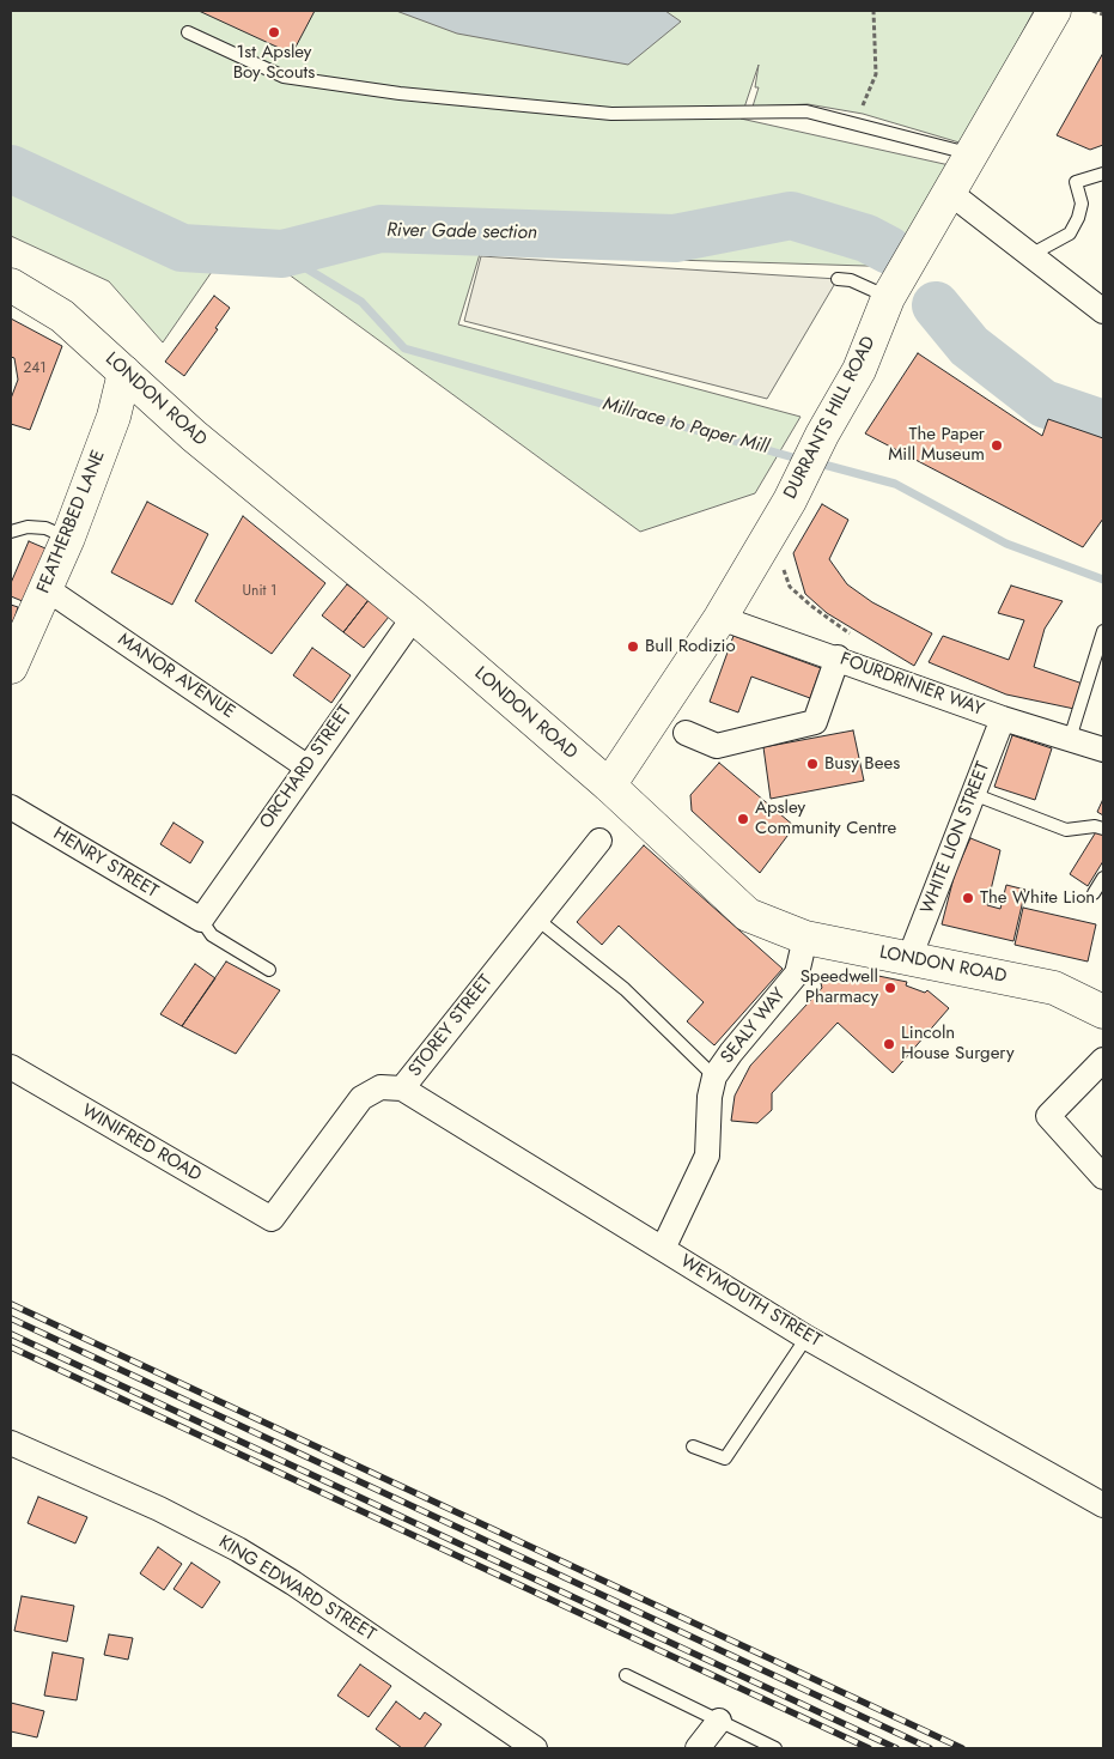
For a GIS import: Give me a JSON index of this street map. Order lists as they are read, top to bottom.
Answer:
{
  "streets": {
    "main road": ["LONDON ROAD", "DURRANTS HILL ROAD", "FEATHERBED LANE"],
    "street": [
      "MANOR AVENUE",
      "FOURDRINIER WAY",
      "ORCHARD STREET",
      "WHITE LION STREET",
      "HENRY STREET",
      "STOREY STREET",
      "SEALY WAY",
      "WINIFRED ROAD",
      "WEYMOUTH STREET",
      "KING EDWARD STREET"
    ]
  },
  "crossings": [
    ["LONDON ROAD", "DURRANTS HILL ROAD"],
    ["LONDON ROAD", "FEATHERBED LANE"],
    ["LONDON ROAD", "ORCHARD STREET"],
    ["LONDON ROAD", "WHITE LION STREET"],
    ["LONDON ROAD", "SEALY WAY"],
    ["DURRANTS HILL ROAD", "FOURDRINIER WAY"],
    ["FEATHERBED LANE", "MANOR AVENUE"],
    ["MANOR AVENUE", "ORCHARD STREET"],
    ["FOURDRINIER WAY", "WHITE LION STREET"],
    ["ORCHARD STREET", "HENRY STREET"],
    ["STOREY STREET", "WINIFRED ROAD"],
    ["STOREY STREET", "WEYMOUTH STREET"],
    ["SEALY WAY", "WEYMOUTH STREET"]
  ],
  "water": ["River Gade section", "Millrace to Paper Mill"],
  "places": [
    "1st Apsley Boy Scouts",
    "The Paper Mill Museum",
    "Bull Rodizio",
    "Busy Bees",
    "Apsley Community Centre",
    "The White Lion",
    "Speedwell Pharmacy",
    "Lincoln House Surgery"
  ],
  "house_numbers": ["241", "Unit 1"]
}
